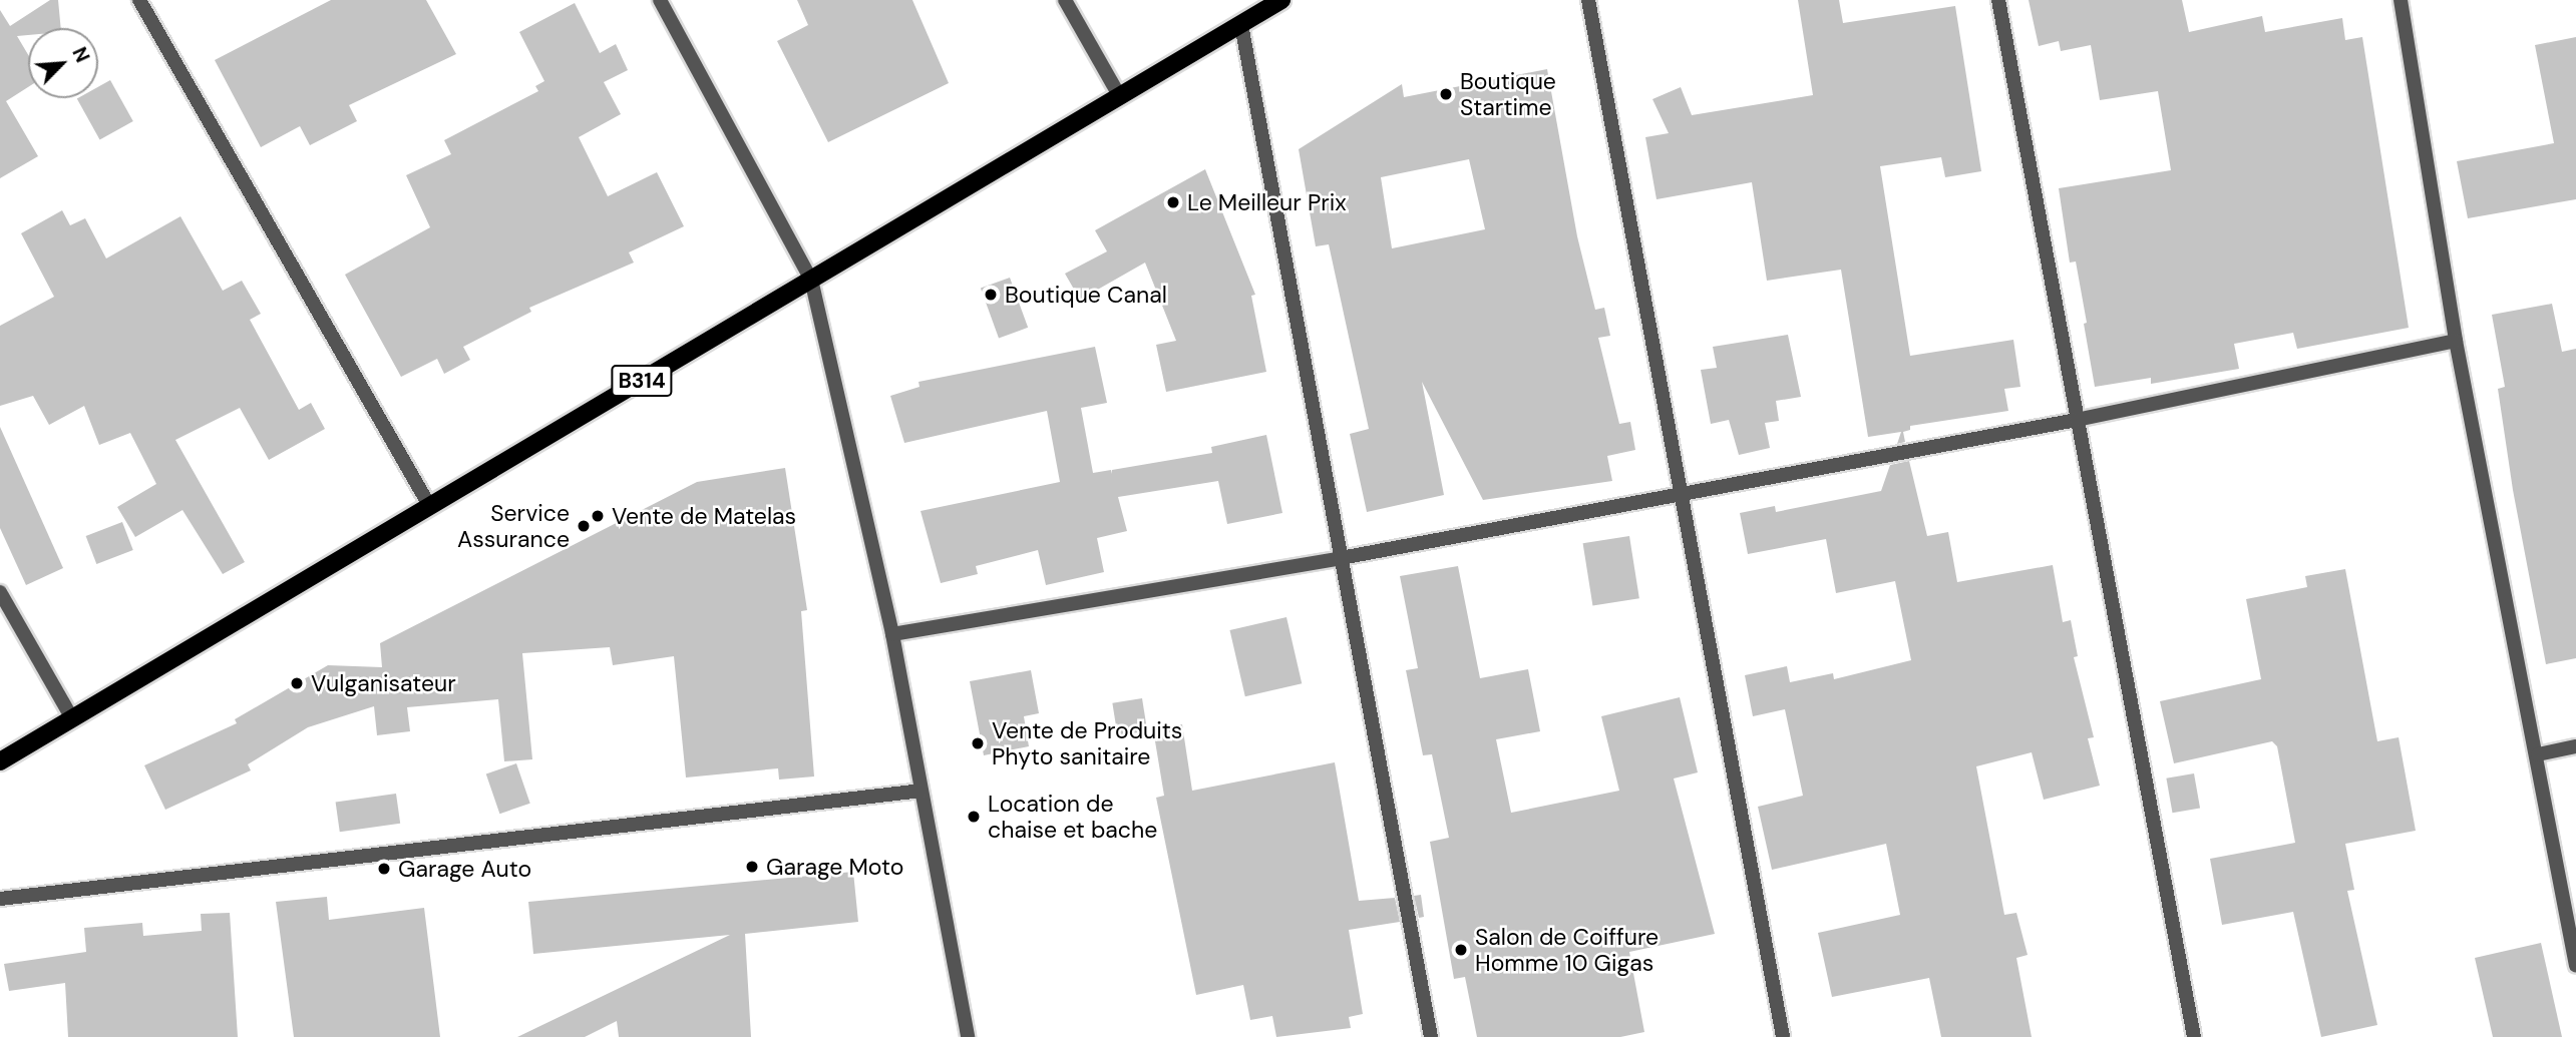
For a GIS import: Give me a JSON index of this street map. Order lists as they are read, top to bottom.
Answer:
{
  "streets": {
    "main road": ["B314"]
  },
  "places": [
    "Boutique Startime",
    "Le Meilleur Prix",
    "Boutique Canal",
    "Vente de Matelas",
    "Service Assurance",
    "Vulganisateur",
    "Vente de Produits Phyto sanitaire",
    "Location de chaise et bache",
    "Garage Moto",
    "Garage Auto",
    "Salon de Coiffure Homme 10 Gigas"
  ],
  "north": "top right"
}
